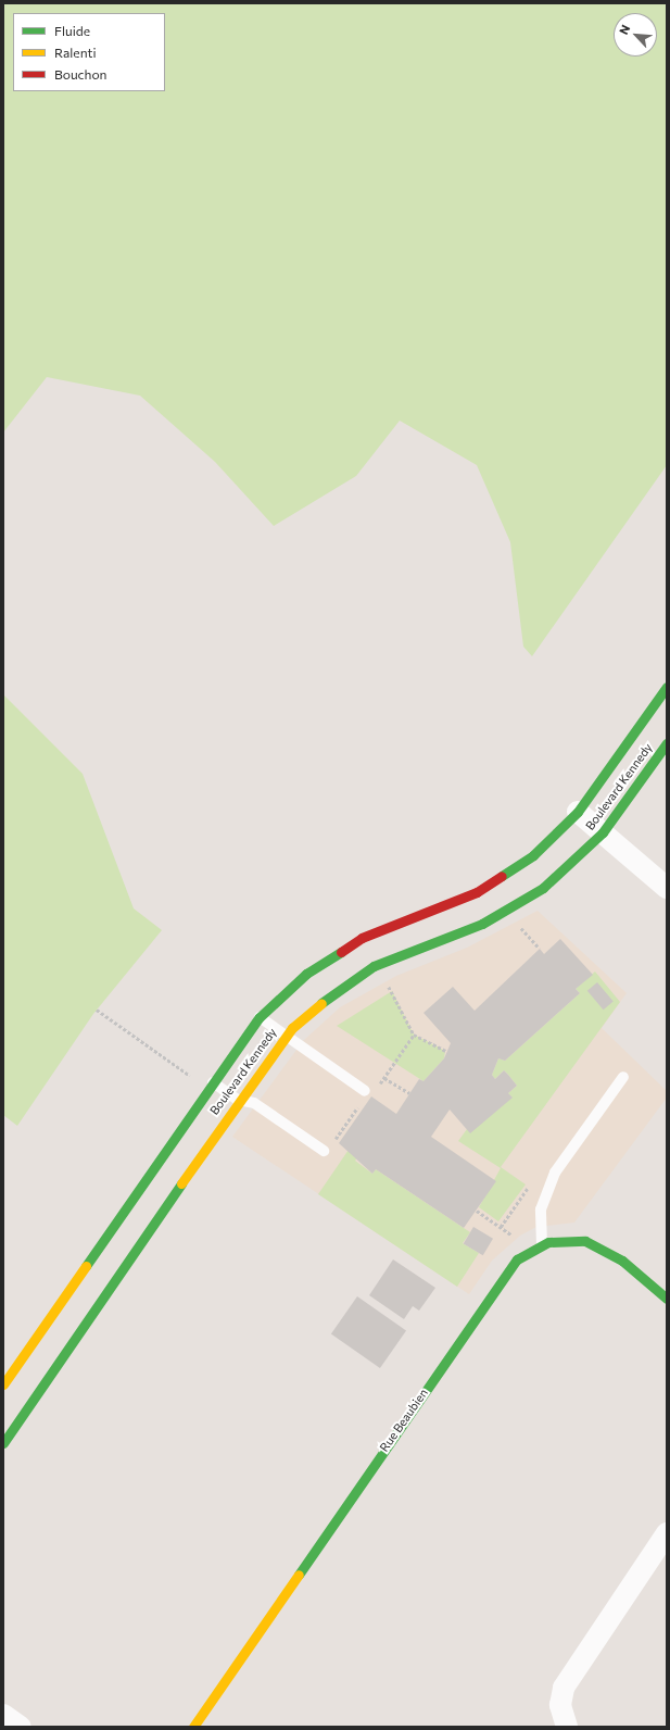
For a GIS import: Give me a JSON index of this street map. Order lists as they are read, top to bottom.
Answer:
{
  "streets": {
    "street": ["Boulevard Kennedy", "Rue Beaubien"]
  },
  "legend": ["Fluide", "Ralenti", "Bouchon"],
  "north": "top left"
}
